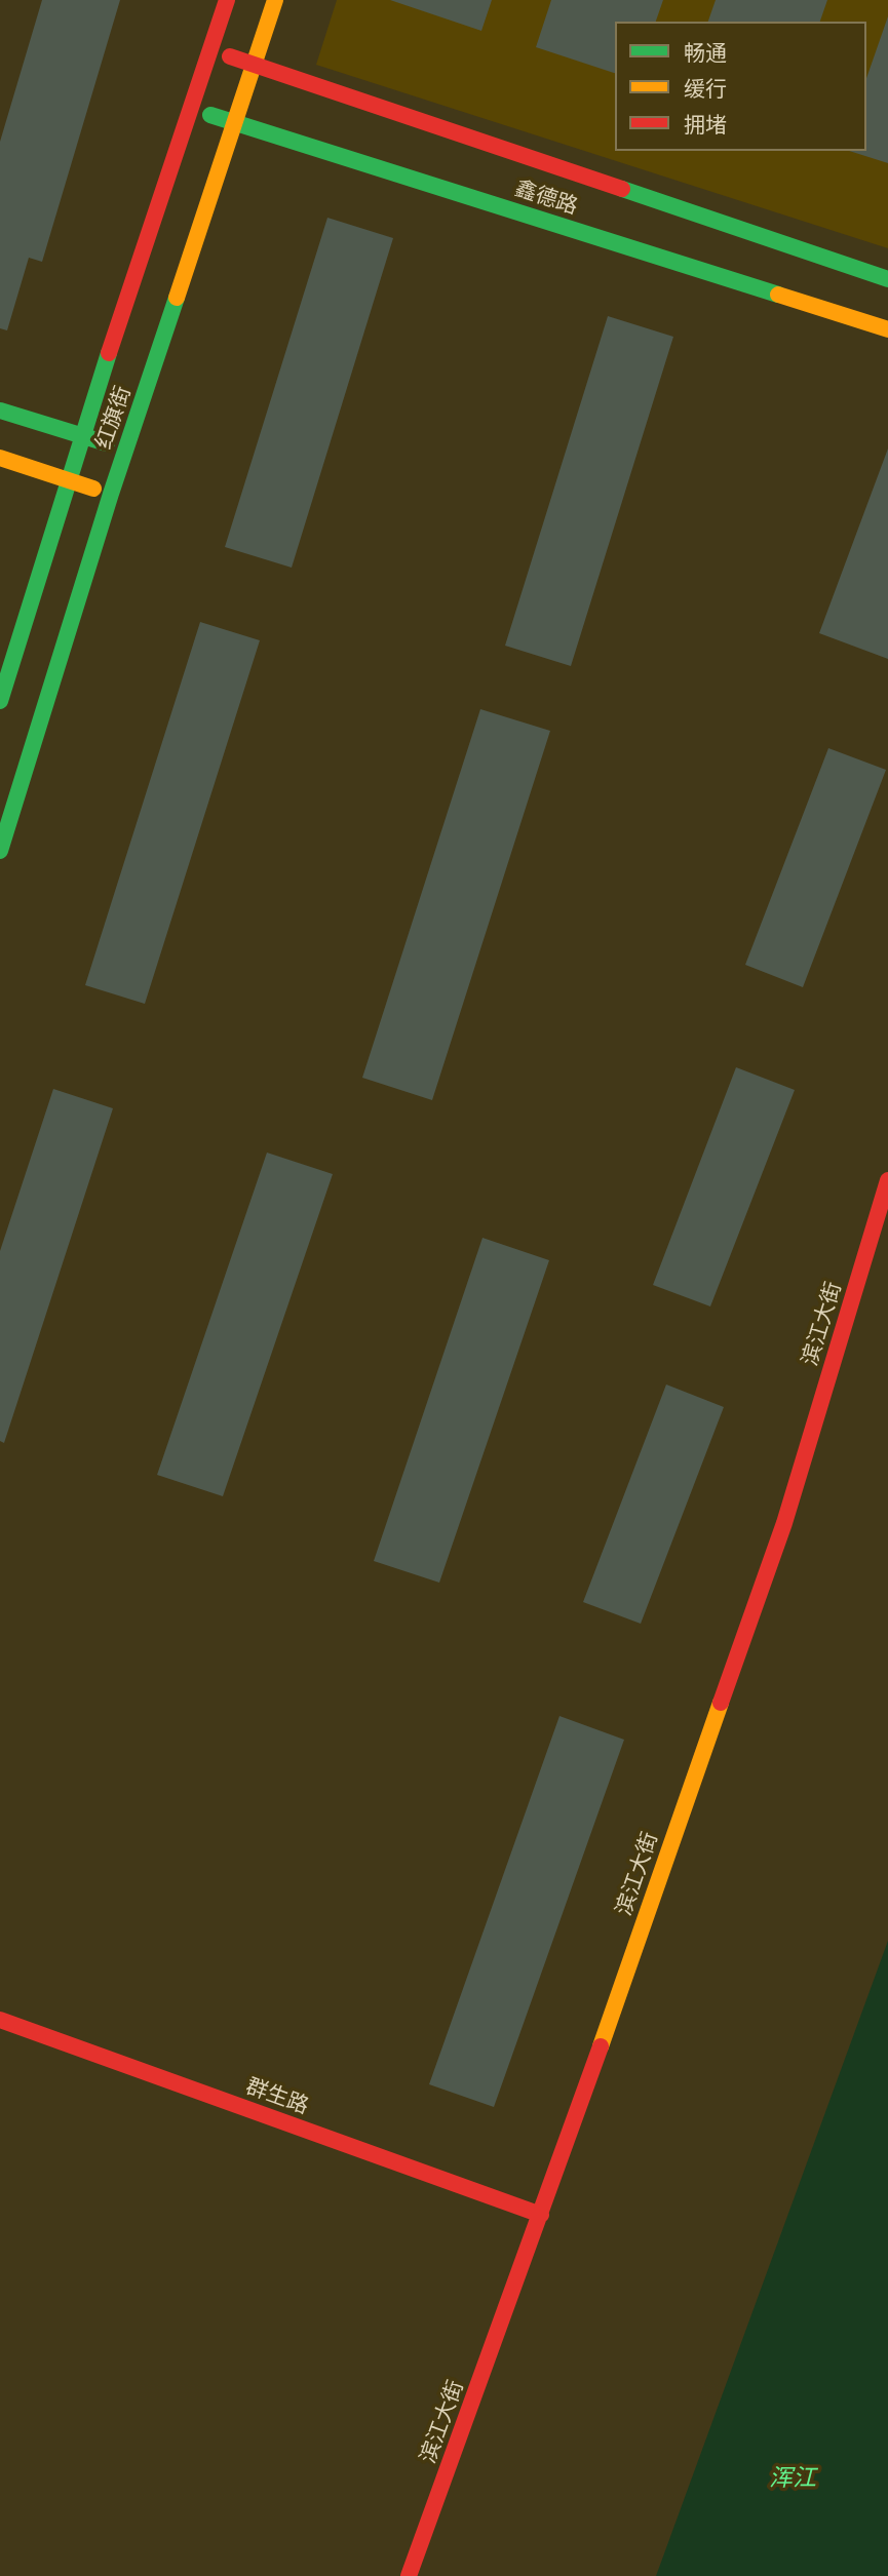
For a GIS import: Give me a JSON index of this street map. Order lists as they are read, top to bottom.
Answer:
{
  "streets": {
    "street": [
      "鑫德路",
      "红旗街",
      "滨江大街",
      "群生路"
    ]
  },
  "crossings": [
    ["鑫德路", "红旗街"],
    ["滨江大街", "群生路"]
  ],
  "water": ["浑江"],
  "legend": ["畅通", "缓行", "拥堵"]
}
